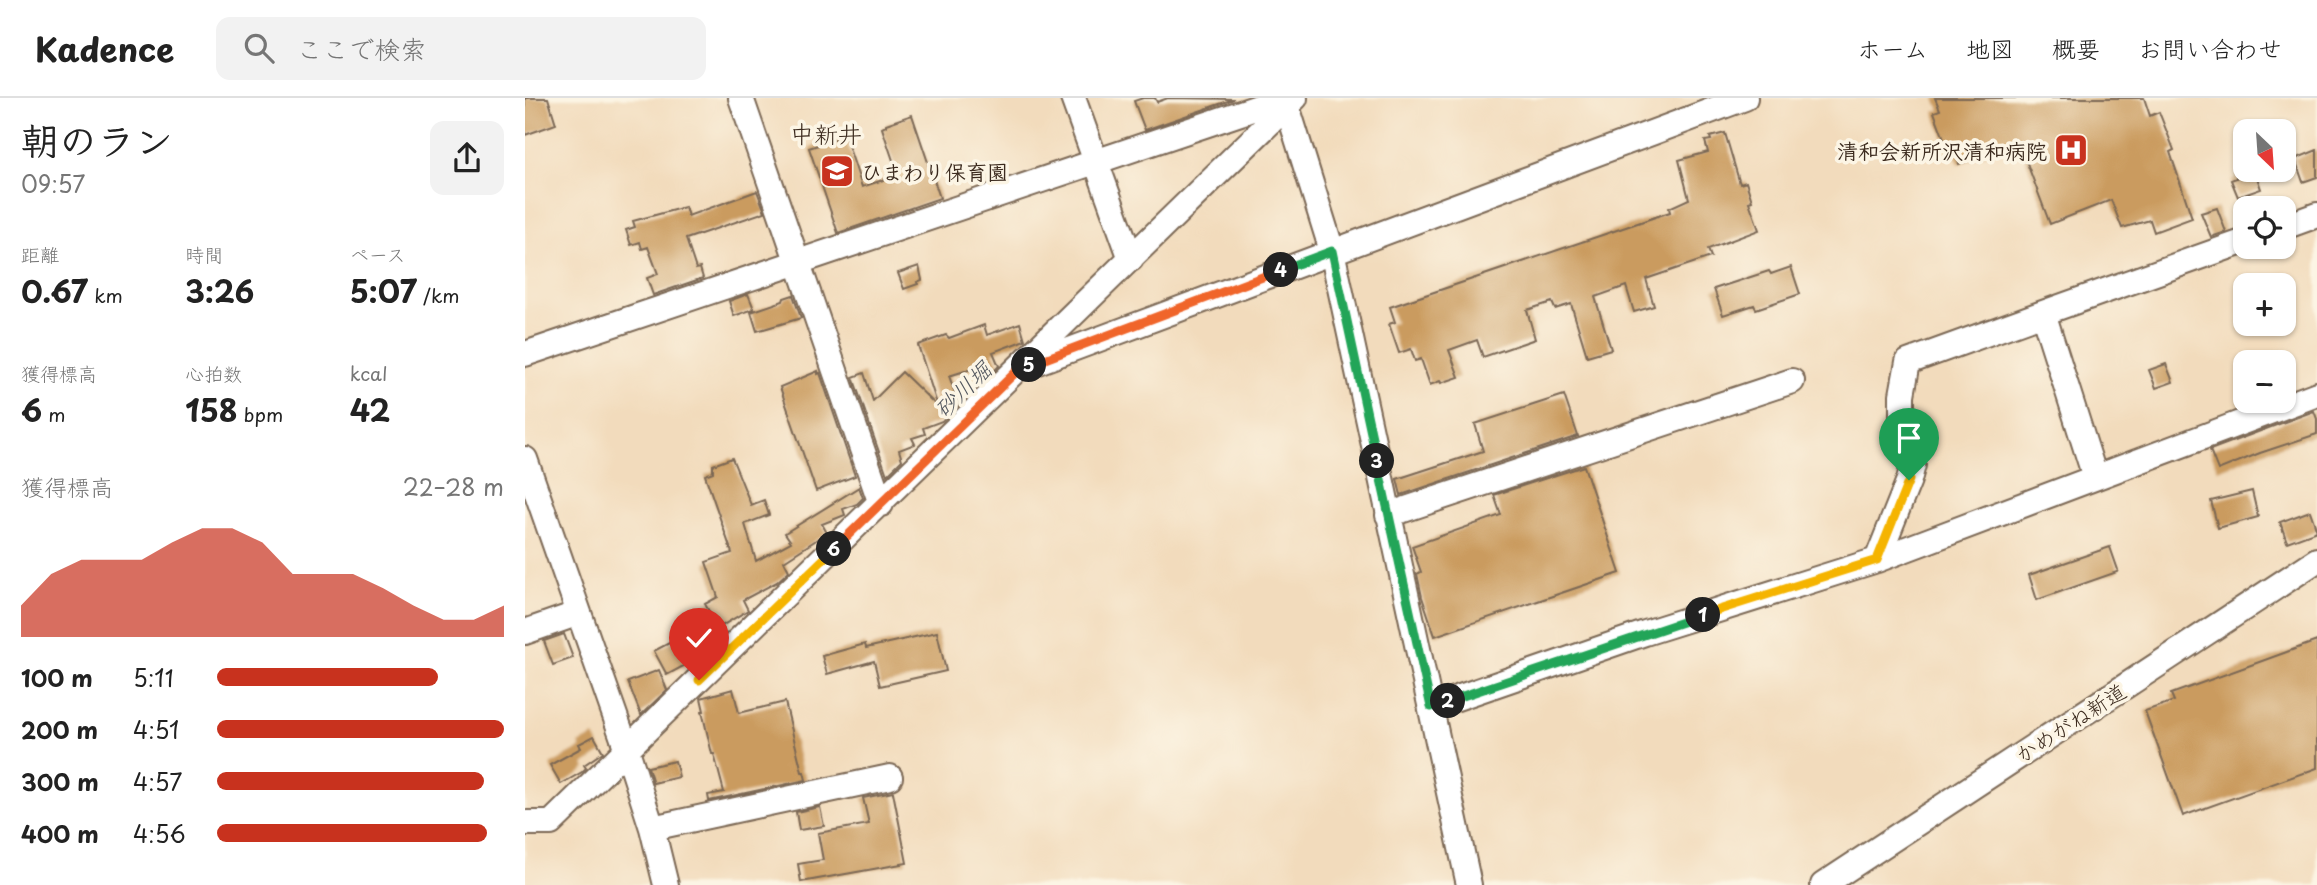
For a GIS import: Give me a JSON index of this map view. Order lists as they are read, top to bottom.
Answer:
{
  "streets": {
    "street": ["かめがね新道"]
  },
  "districts": ["中新井"],
  "water": ["砂川堀"],
  "places": {
    "hospital": ["清和会新所沢清和病院"],
    "school or university": ["ひまわり保育園"]
  },
  "north": "bottom right",
  "page": {
    "header": "Kadence",
    "search": "ここで検索",
    "nav": [
      "ホーム",
      "地図",
      "概要",
      "お問い合わせ"
    ],
    "heading": ["朝のラン", "09:57"],
    "map_buttons": ["+", "−"],
    "stats": [
      ["距離", "0.67 km"],
      ["時間", "3:26"],
      ["ペース", "5:07 /km"],
      ["獲得標高", "6 m"],
      ["心拍数", "158 bpm"],
      ["kcal", "42"]
    ],
    "pins": [
      "4",
      "5",
      "3",
      "6",
      "1",
      "2"
    ],
    "chart": ["獲得標高", "22–28 m"],
    "list": [
      {
        "name": "100 m",
        "note": "5:11"
      },
      {
        "name": "200 m",
        "note": "4:51"
      },
      {
        "name": "300 m",
        "note": "4:57"
      },
      {
        "name": "400 m",
        "note": "4:56"
      }
    ]
  }
}
